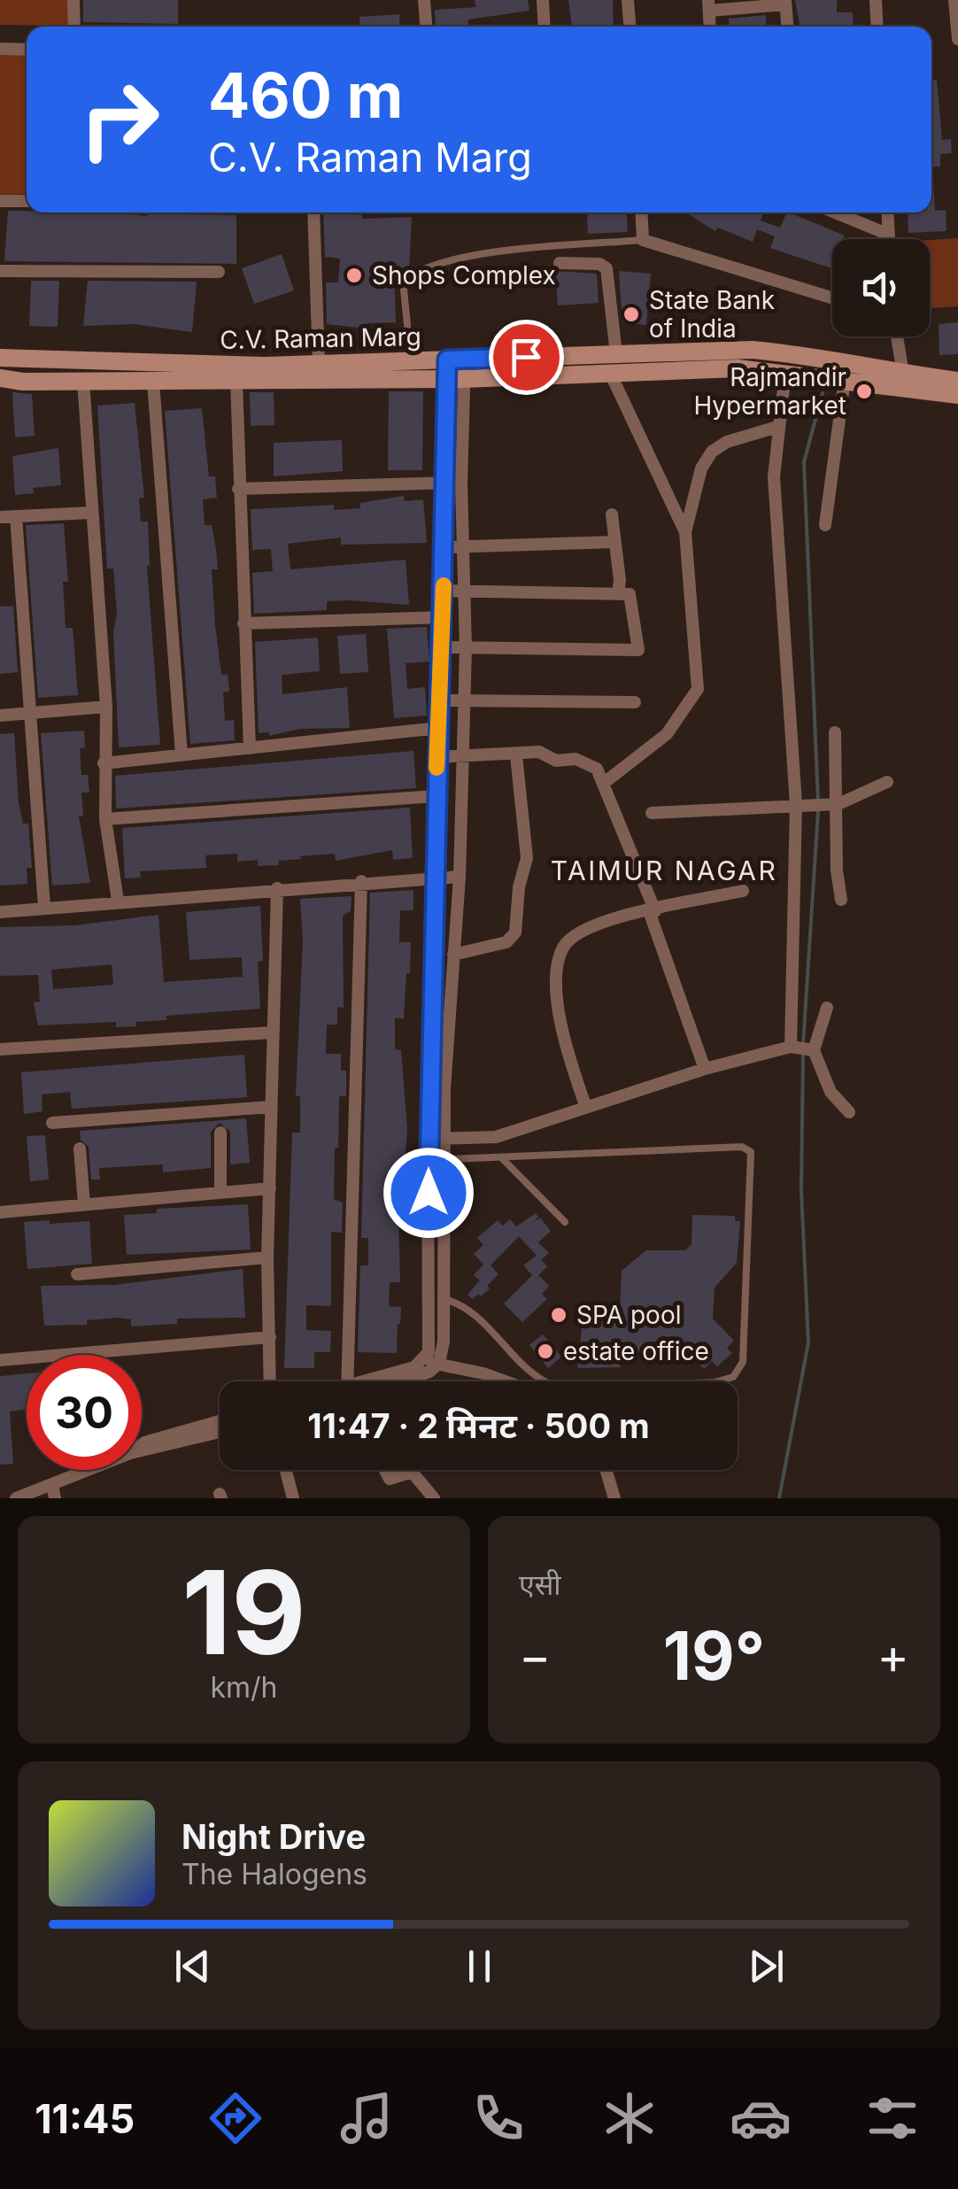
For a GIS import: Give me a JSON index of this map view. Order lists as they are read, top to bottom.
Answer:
{
  "streets": {
    "main road": ["C.V. Raman Marg"]
  },
  "districts": ["TAIMUR NAGAR"],
  "places": [
    "Shops Complex",
    "State Bank of India",
    "Rajmandir Hypermarket",
    "SPA pool",
    "estate office"
  ],
  "page": {
    "turn": ["460 m", "C.V. Raman Marg"],
    "limit": "30",
    "trip": "11:47 · 2 मिनट · 500 m",
    "tile": [
      ["19", "km/h"],
      "एसी"
    ],
    "heat": ["−", "19°", "+"],
    "song": ["Night Drive", "The Halogens"],
    "tabs": "11:45"
  }
}
